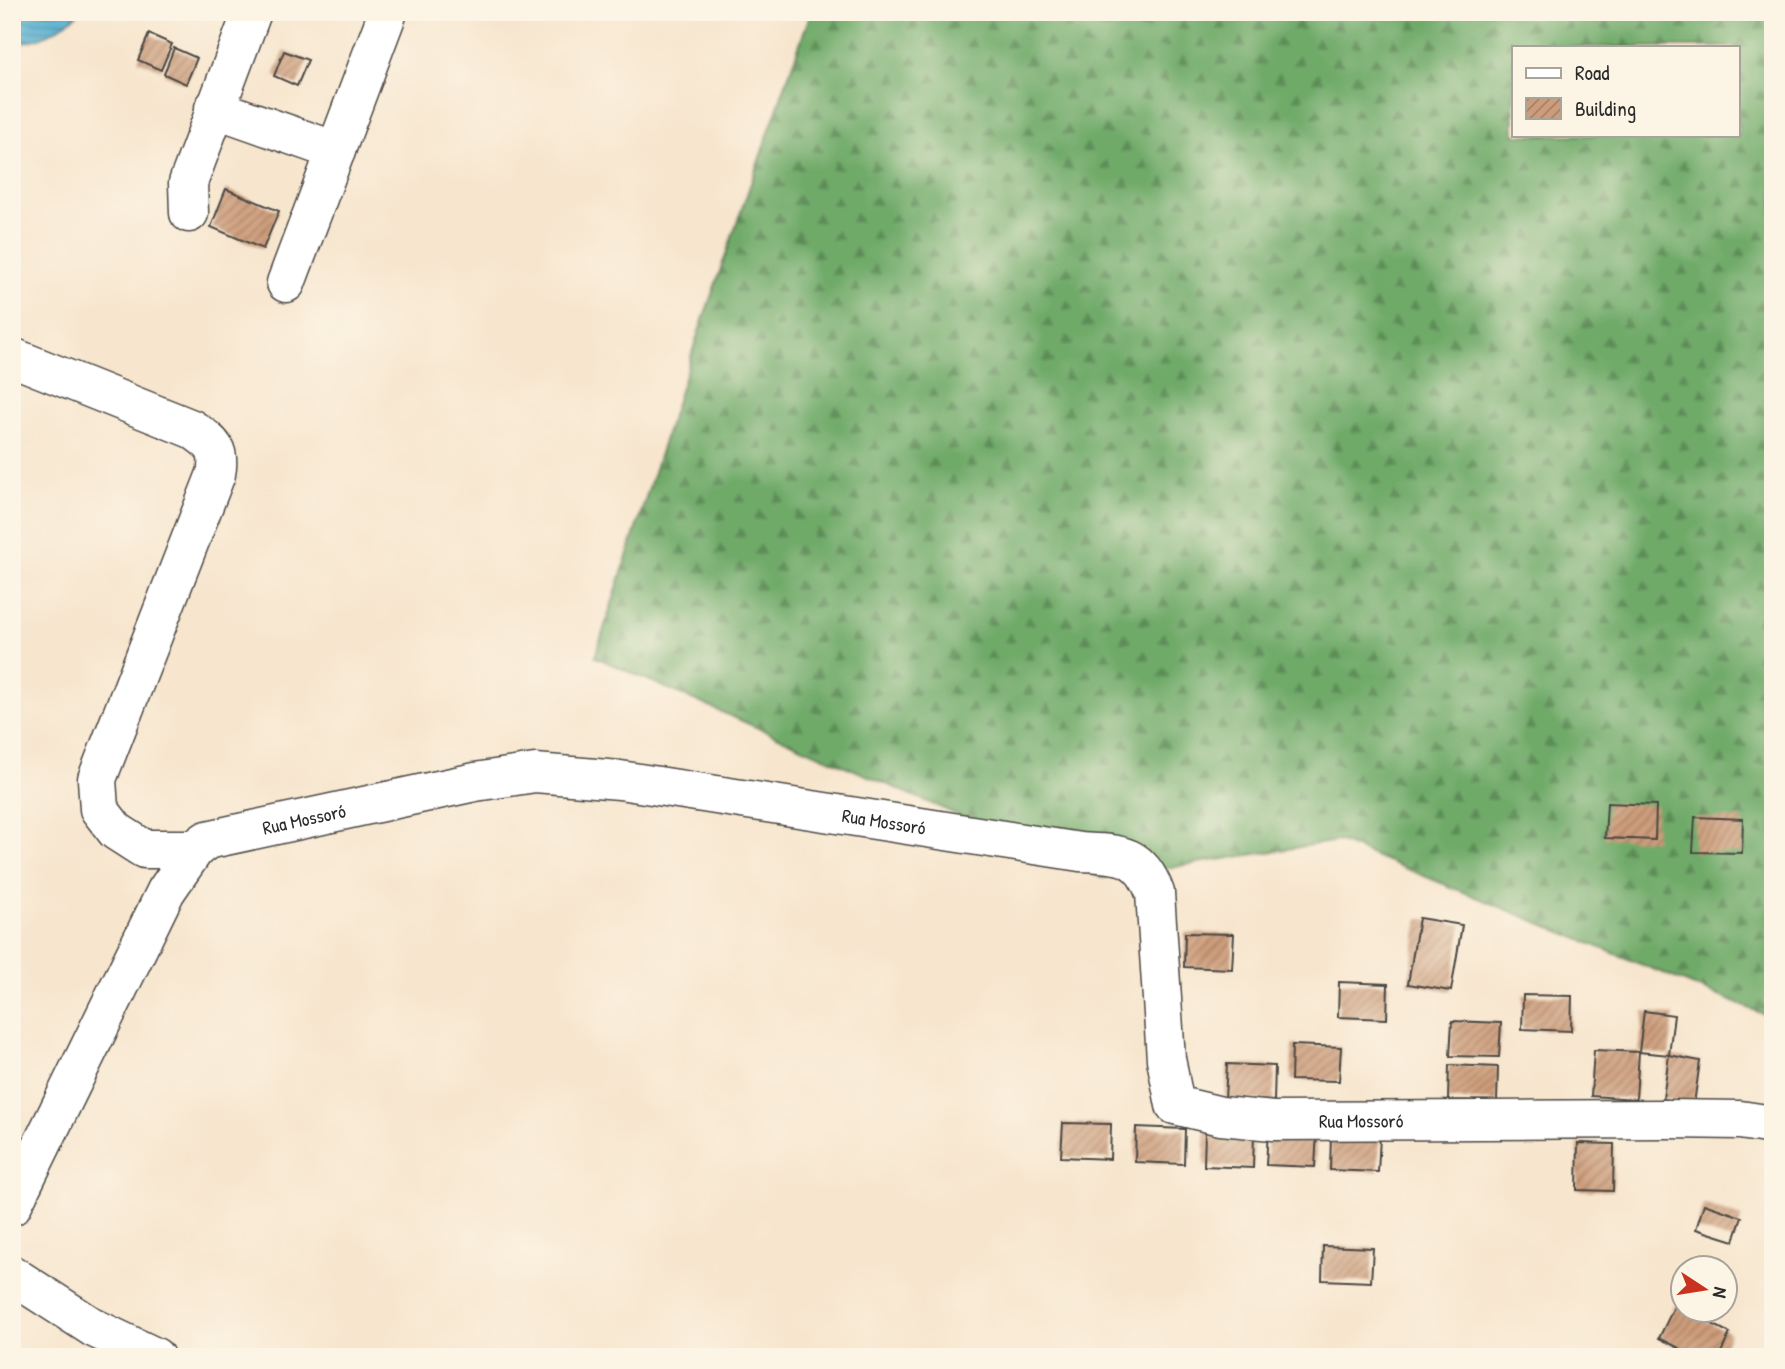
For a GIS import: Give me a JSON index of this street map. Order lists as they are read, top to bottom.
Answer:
{
  "streets": {
    "street": ["Rua Mossoró"]
  },
  "legend": ["Road", "Building"],
  "north": "right"
}
